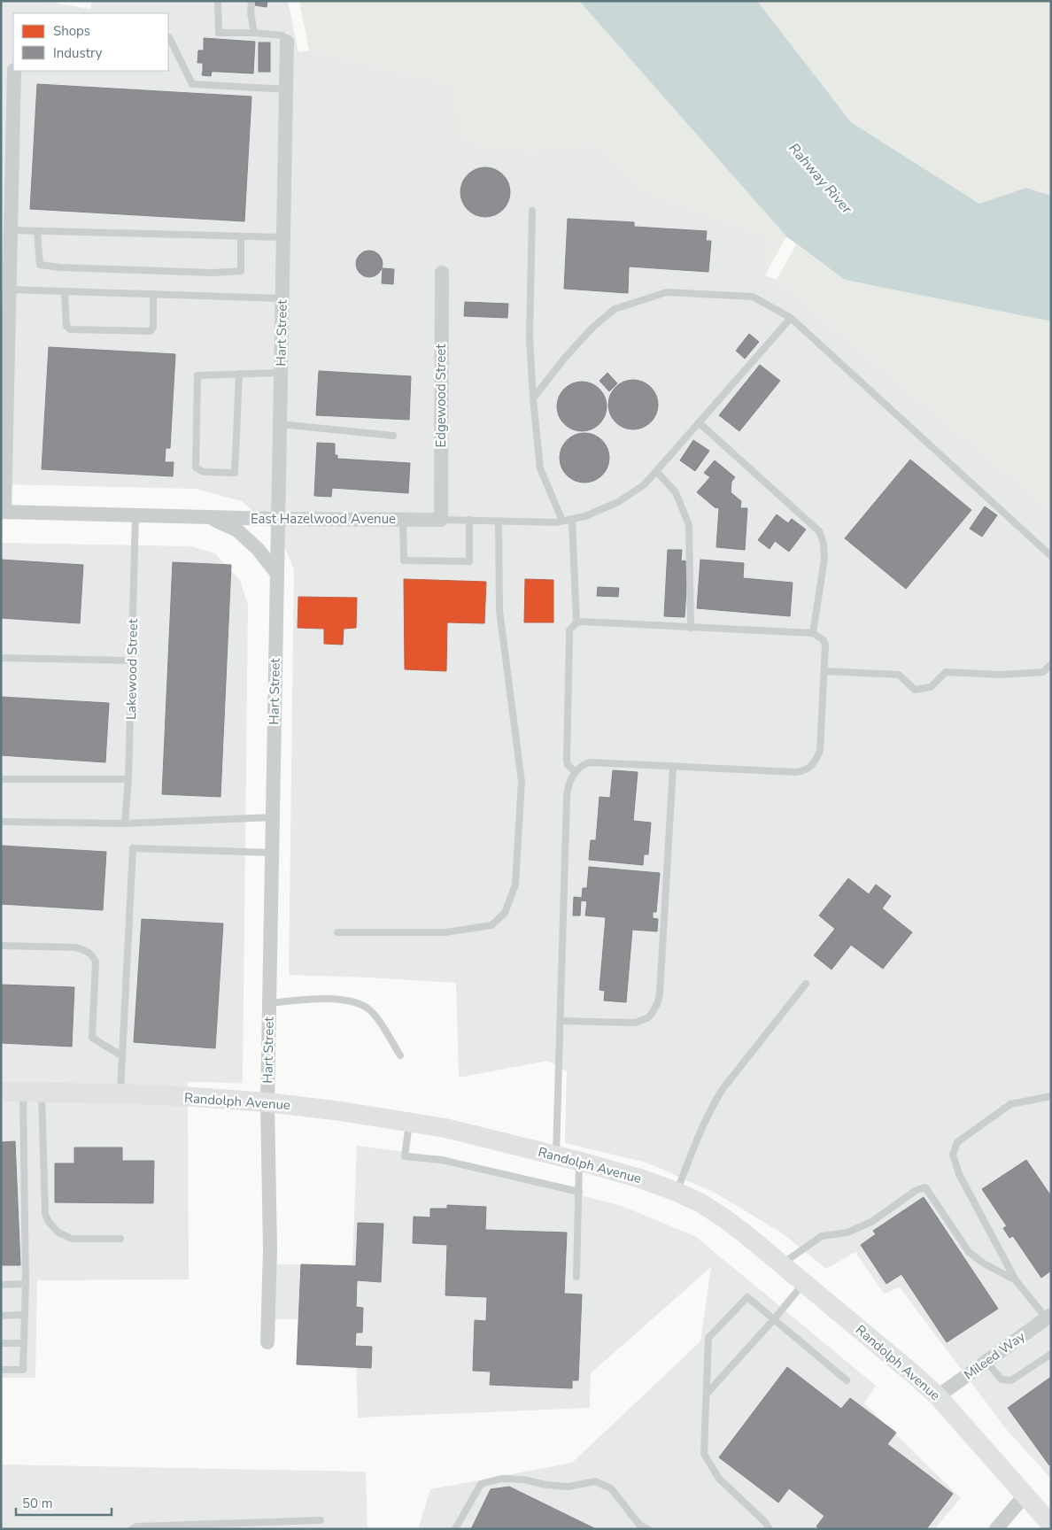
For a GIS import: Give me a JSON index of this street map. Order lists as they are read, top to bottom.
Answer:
{
  "streets": {
    "main road": ["Randolph Avenue"],
    "street": [
      "Hart Street",
      "Edgewood Street",
      "East Hazelwood Avenue",
      "Mileed Way"
    ],
    "lane": ["Lakewood Street"]
  },
  "crossings": [
    ["Hart Street", "East Hazelwood Avenue"],
    ["Hart Street", "Randolph Avenue"],
    ["Edgewood Street", "East Hazelwood Avenue"],
    ["East Hazelwood Avenue", "Lakewood Street"],
    ["Randolph Avenue", "Mileed Way"]
  ],
  "water": ["Rahway River"],
  "legend": ["Shops", "Industry"],
  "scale_bar": "50 m"
}
